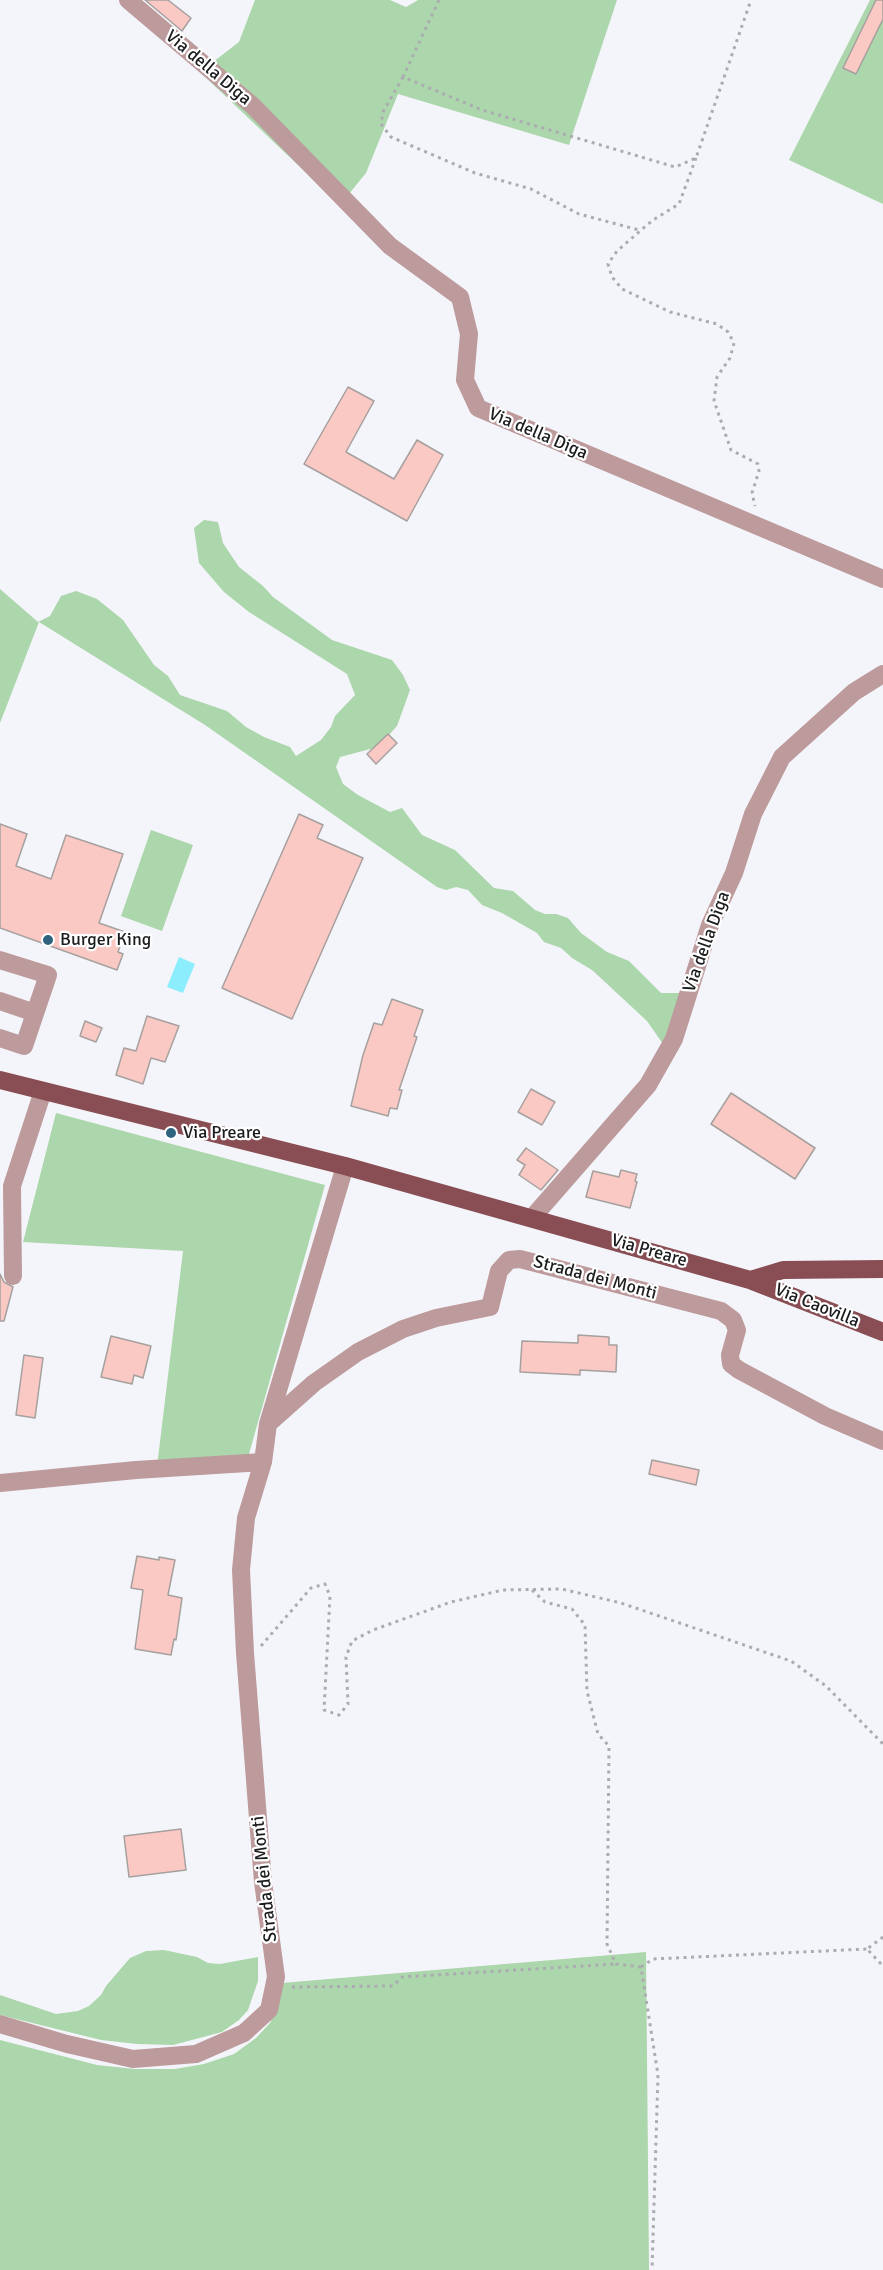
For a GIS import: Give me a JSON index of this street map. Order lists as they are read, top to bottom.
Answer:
{
  "streets": {
    "main road": ["Via Preare", "Via Caovilla"],
    "street": ["Via della Diga", "Strada dei Monti"]
  },
  "crossings": [
    ["Via della Diga", "Via Preare"],
    ["Via Preare", "Strada dei Monti"],
    ["Via Preare", "Via Caovilla"]
  ],
  "places": ["Burger King", "Via Preare"]
}
